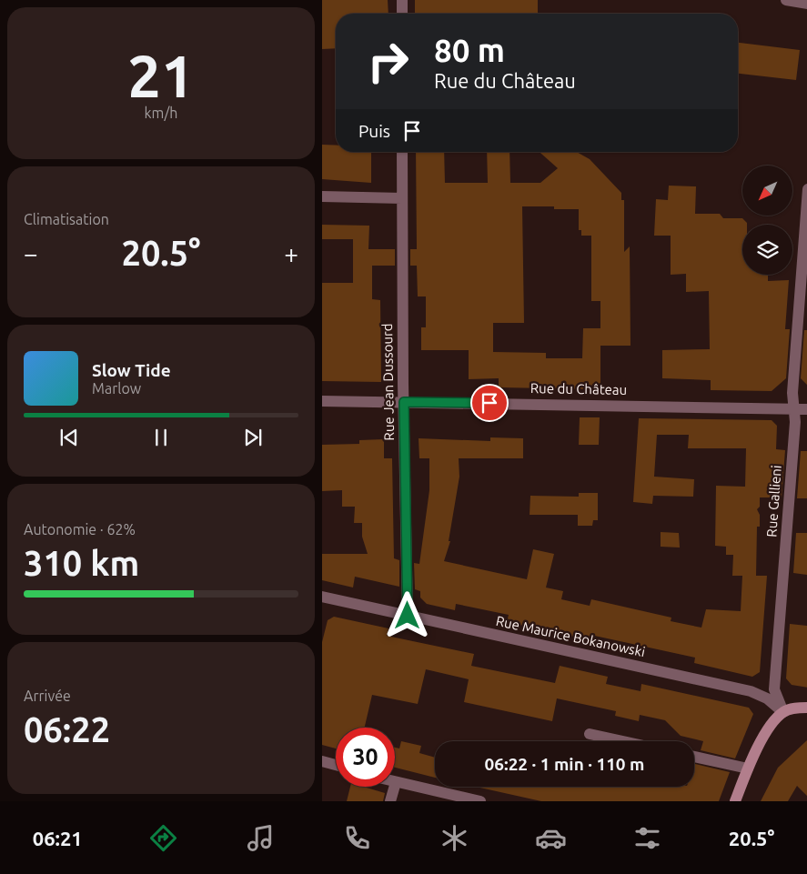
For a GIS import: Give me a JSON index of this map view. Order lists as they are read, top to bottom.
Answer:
{
  "streets": {
    "street": [
      "Rue Jean Dussourd",
      "Rue du Château",
      "Rue Gallieni",
      "Rue Maurice Bokanowski"
    ]
  },
  "crossings": [
    ["Rue Jean Dussourd", "Rue du Château"],
    ["Rue Jean Dussourd", "Rue Maurice Bokanowski"],
    ["Rue du Château", "Rue Gallieni"],
    ["Rue Gallieni", "Rue Maurice Bokanowski"]
  ],
  "north": "bottom left",
  "page": {
    "tile": [
      ["21", "km/h"],
      "Climatisation",
      ["Autonomie · 62%", "310 km"],
      ["Arrivée", "06:22"]
    ],
    "turn": ["80 m", "Rue du Château"],
    "then": "Puis",
    "heat": ["−", "20.5°", "+"],
    "song": ["Slow Tide", "Marlow"],
    "limit": "30",
    "trip": "06:22 · 1 min · 110 m",
    "tabs": ["06:21", "20.5°"]
  }
}
